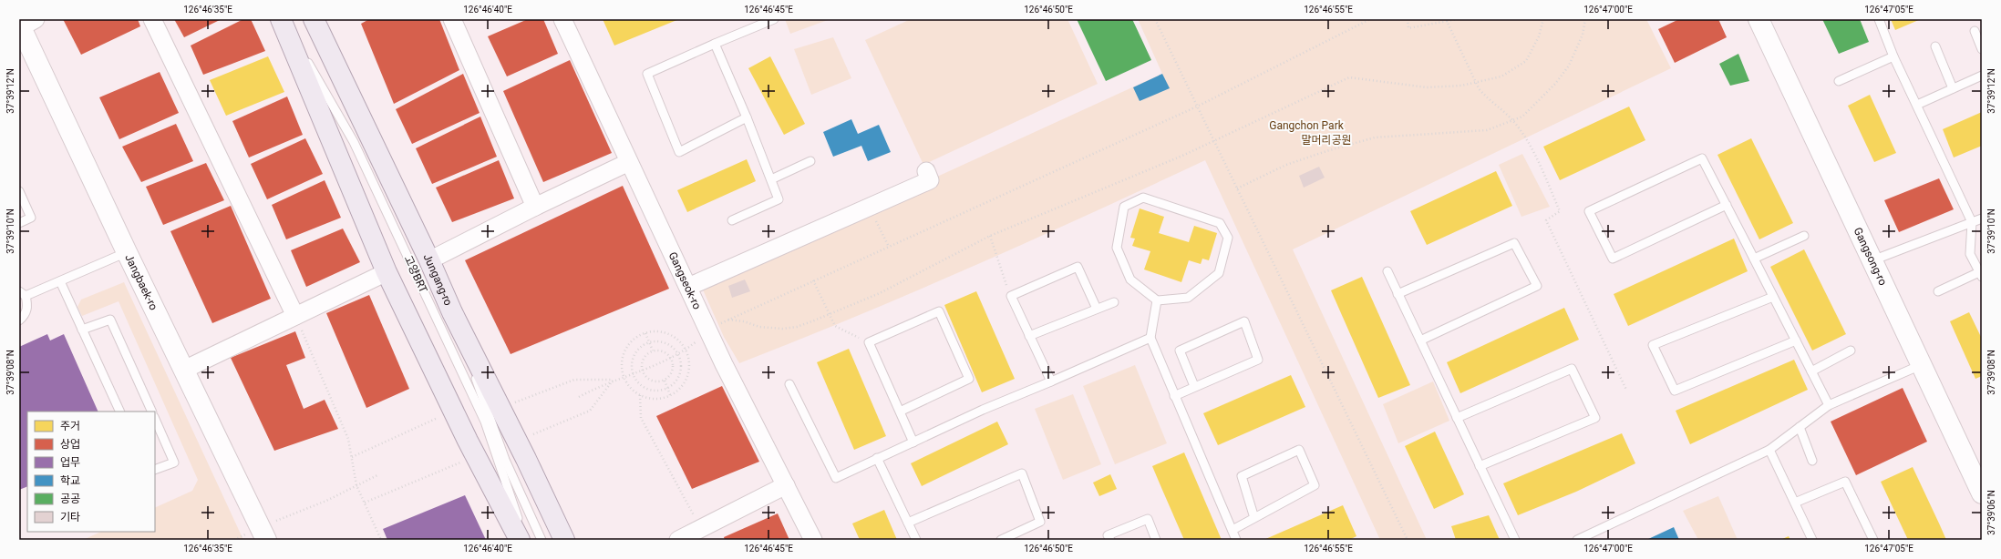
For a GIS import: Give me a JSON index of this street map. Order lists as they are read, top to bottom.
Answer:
{
  "streets": {
    "main road": ["Jungang-ro"],
    "street": ["Gangsong-ro", "Gangseok-ro", "Jangbaek-ro"],
    "lane": ["고양BRT"]
  },
  "parks": ["Gangchon Park", "말머리공원"],
  "legend": [
    "주거",
    "상업",
    "업무",
    "학교",
    "공공",
    "기타"
  ],
  "coordinates": [
    "126°46'35\"E",
    "126°46'40\"E",
    "126°46'45\"E",
    "126°46'50\"E",
    "126°46'55\"E",
    "126°47'00\"E",
    "126°47'05\"E",
    "37°39'12\"N",
    "37°39'10\"N",
    "37°39'08\"N",
    "37°39'06\"N"
  ]
}
